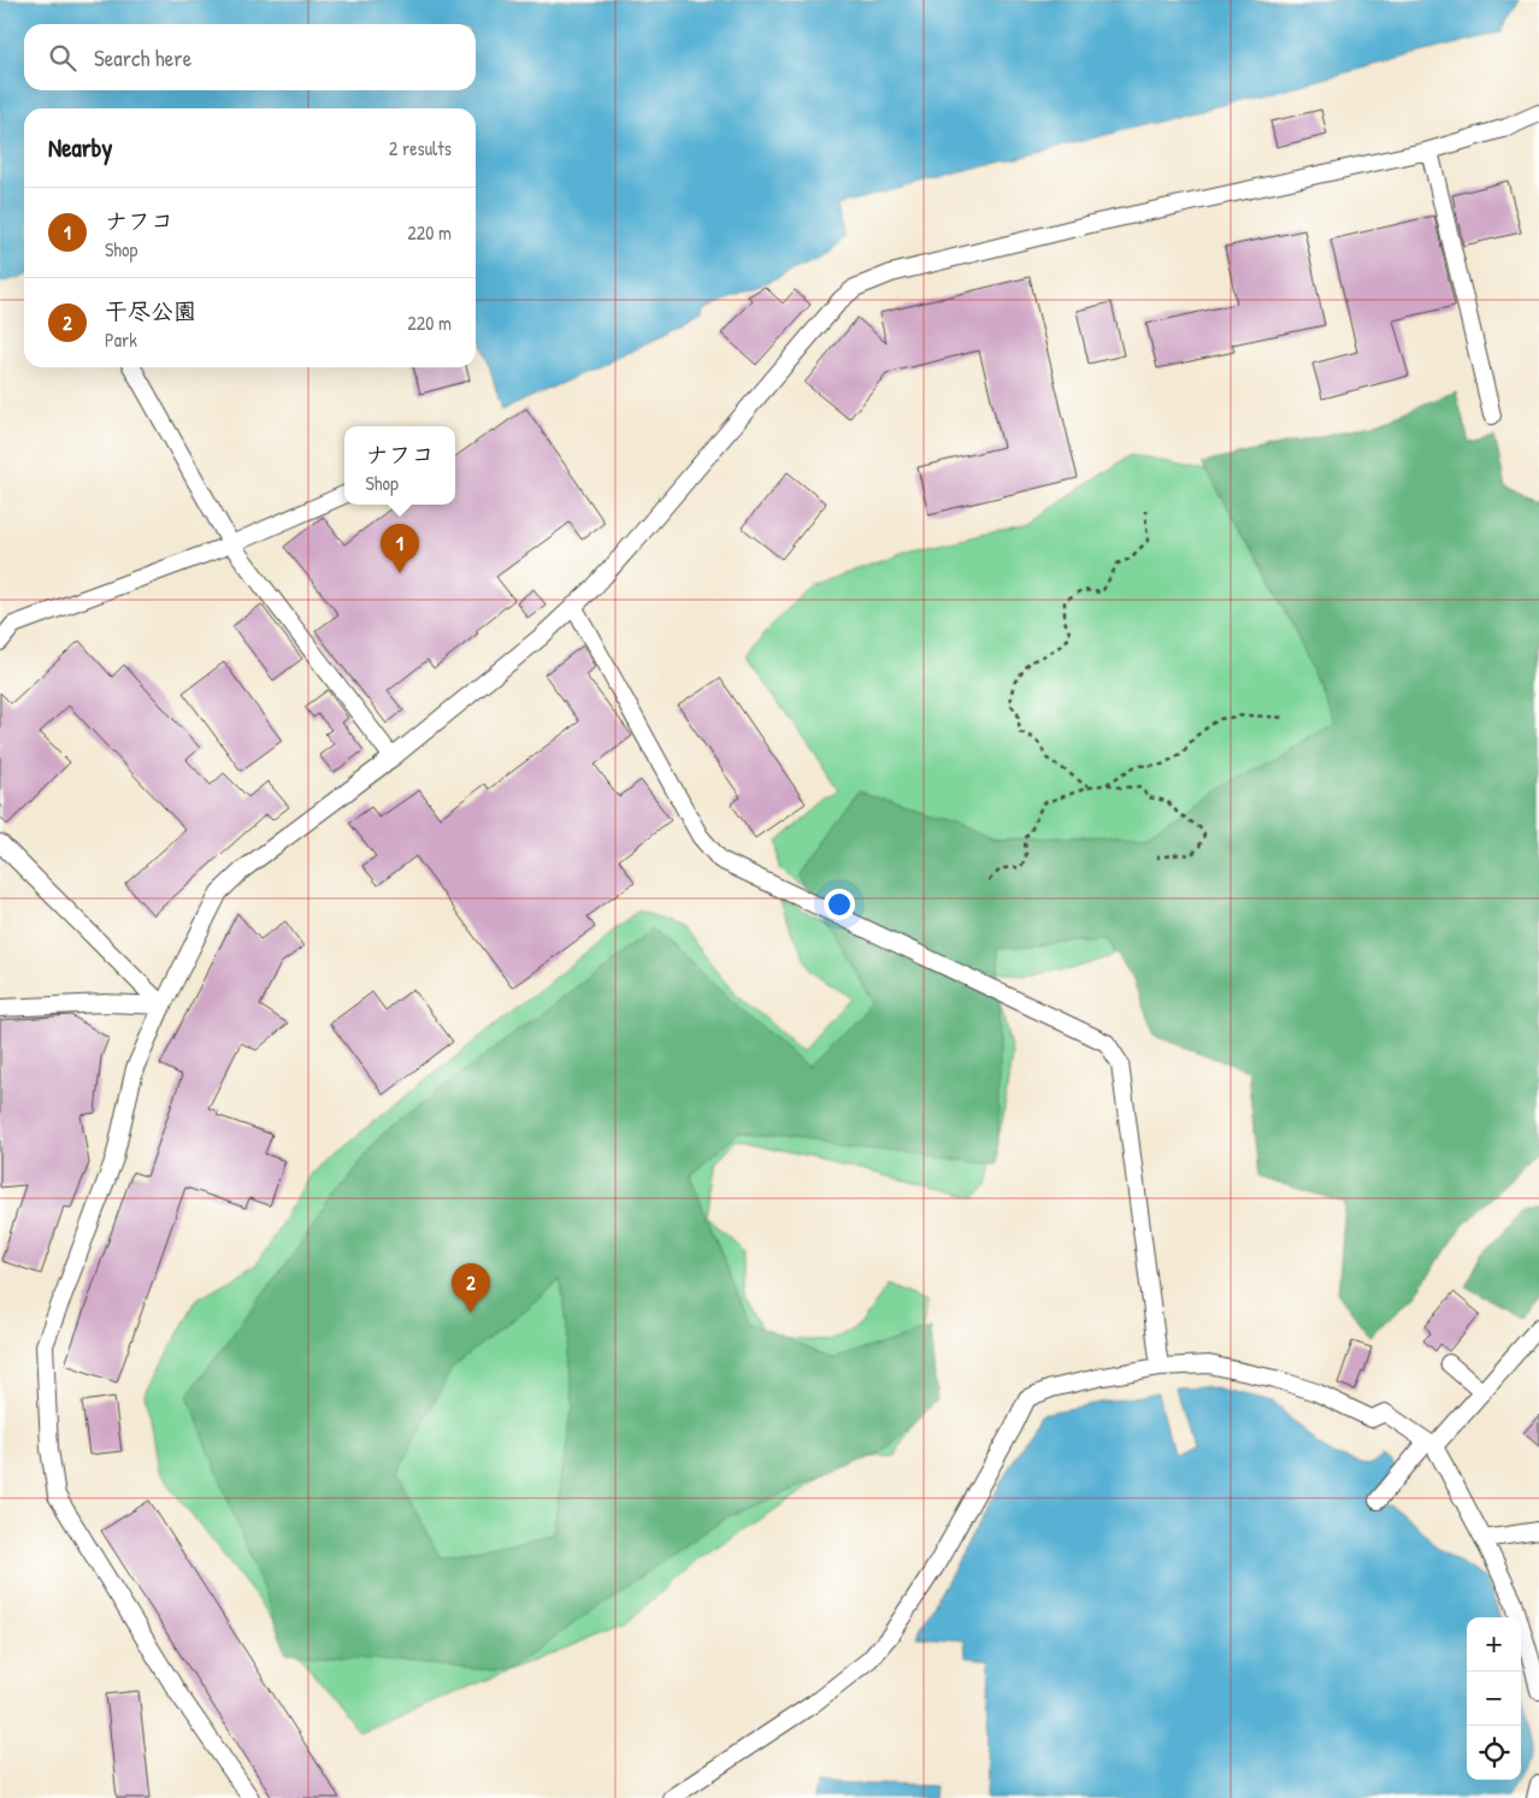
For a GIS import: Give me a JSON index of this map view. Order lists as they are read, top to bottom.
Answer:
{
  "page": {
    "search": "Search here",
    "heading": ["Nearby", "2 results"],
    "list": [
      {
        "mark": "1",
        "name": "ナフコ",
        "note": "Shop",
        "value": "220 m"
      },
      {
        "mark": "2",
        "name": "干尽公園",
        "note": "Park",
        "value": "220 m"
      }
    ],
    "popup": ["ナフコ", "Shop"],
    "pins": ["1", "2"],
    "map_buttons": ["+", "−"]
  }
}
